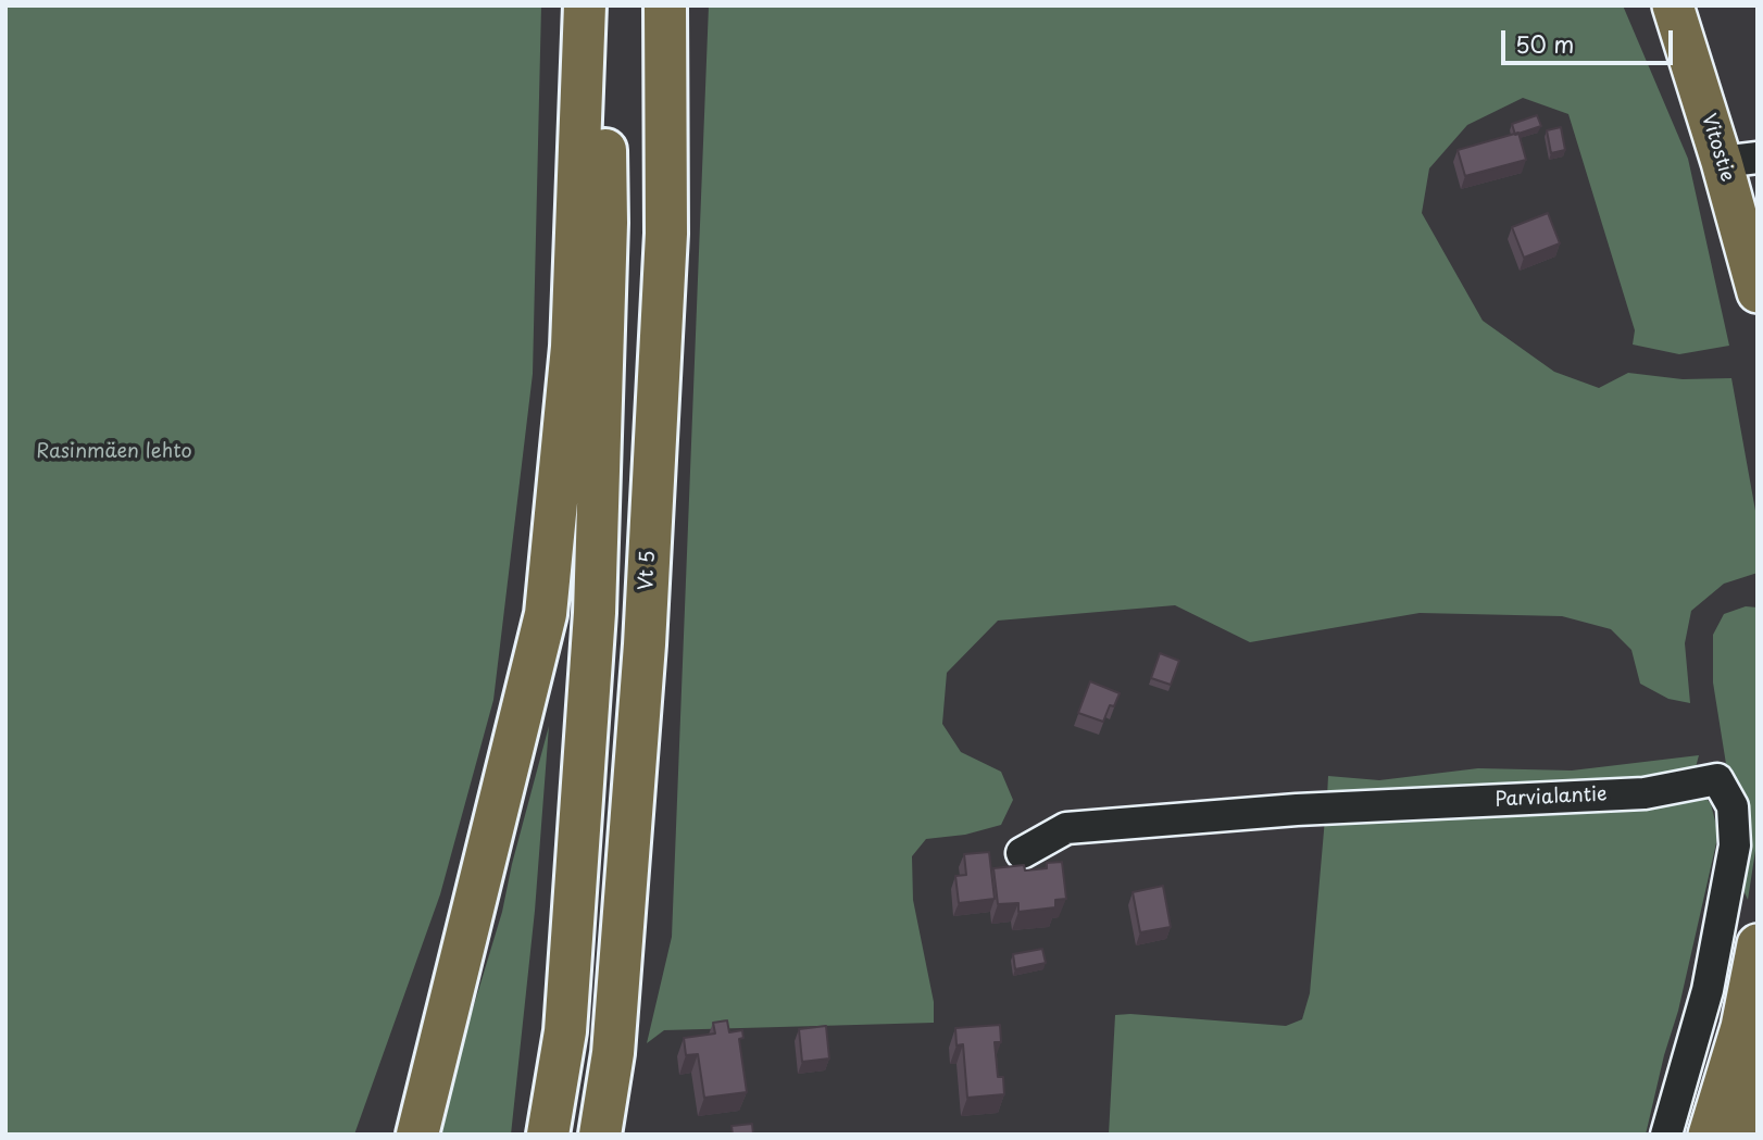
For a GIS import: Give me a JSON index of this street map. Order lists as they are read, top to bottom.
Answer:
{
  "streets": {
    "highway": ["Vt 5"],
    "main road": ["Vitostie"],
    "street": ["Parvialantie"]
  },
  "parks": ["Rasinmäen lehto"],
  "scale_bar": "50 m"
}
